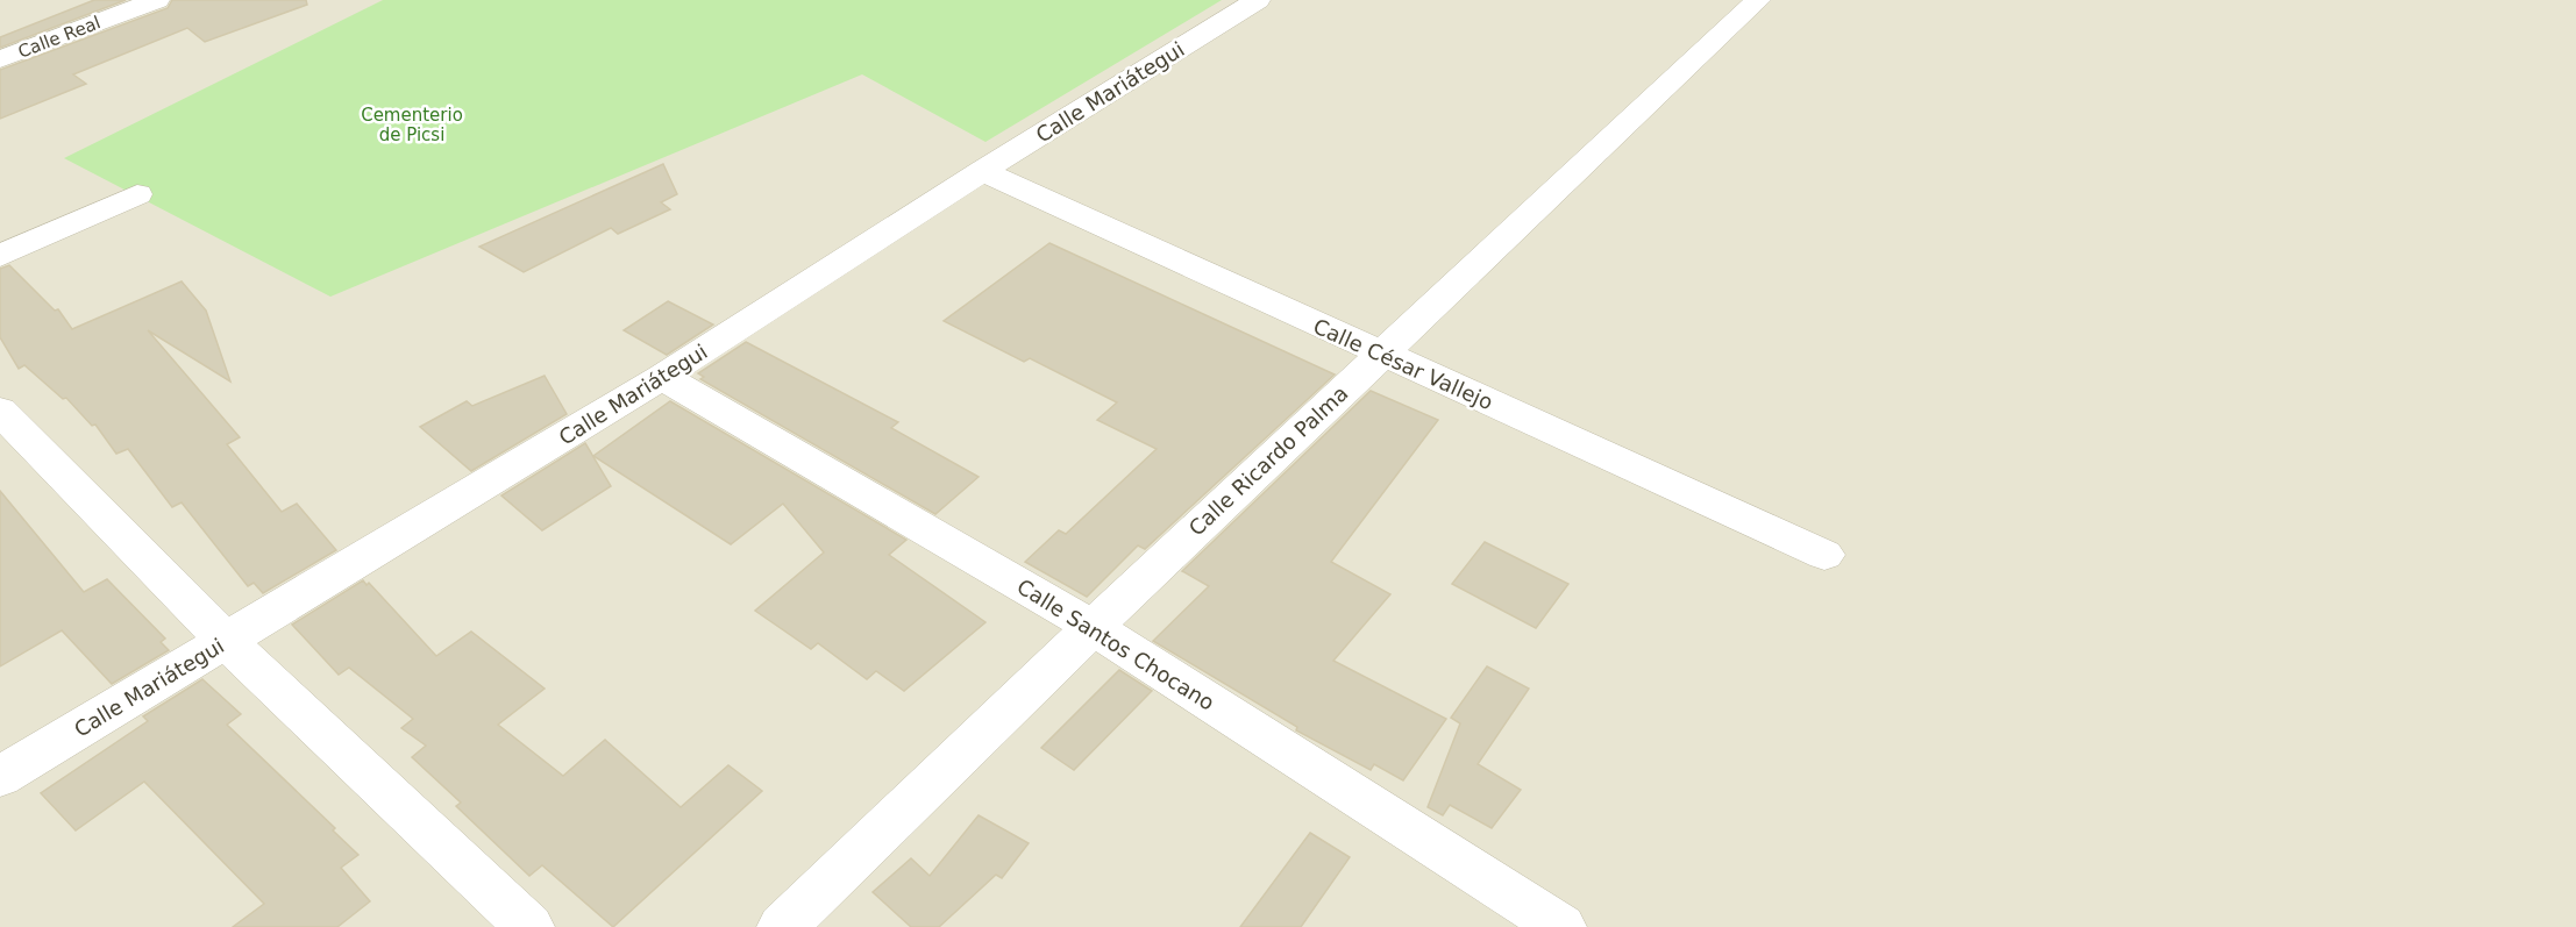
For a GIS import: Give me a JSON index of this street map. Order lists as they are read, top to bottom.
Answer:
{
  "streets": {
    "street": [
      "Calle Real",
      "Calle Mariátegui",
      "Calle César Vallejo",
      "Calle Ricardo Palma",
      "Calle Santos Chocano"
    ]
  },
  "crossings": [
    ["Calle Mariátegui", "Calle César Vallejo"],
    ["Calle Mariátegui", "Calle Santos Chocano"],
    ["Calle César Vallejo", "Calle Ricardo Palma"],
    ["Calle Ricardo Palma", "Calle Santos Chocano"]
  ],
  "parks": ["Cementerio de Picsi"]
}
